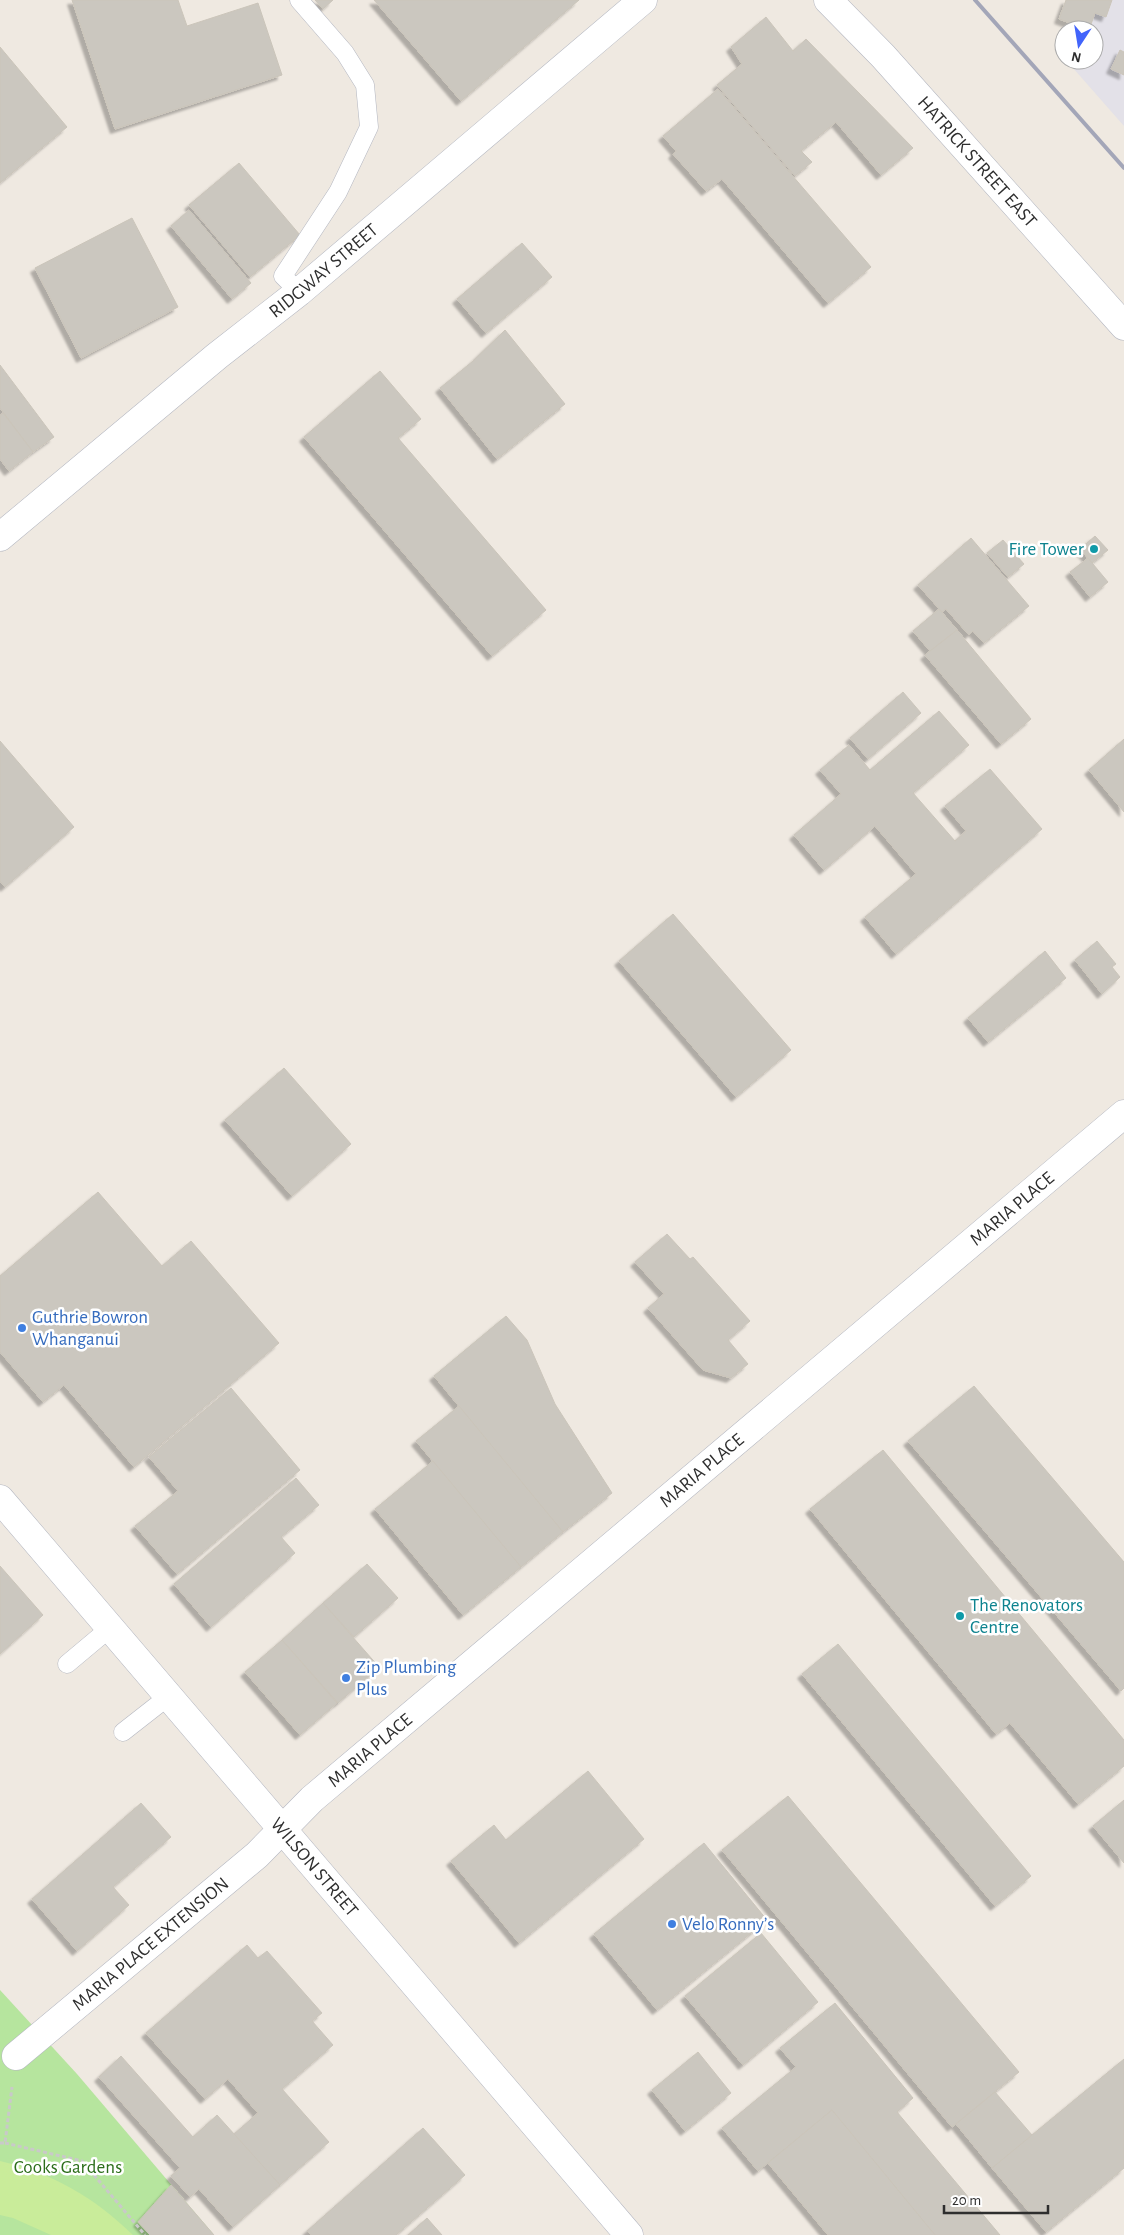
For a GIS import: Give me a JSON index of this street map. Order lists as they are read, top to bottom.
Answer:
{
  "streets": {
    "street": [
      "HATRICK STREET EAST",
      "RIDGWAY STREET",
      "MARIA PLACE",
      "WILSON STREET",
      "MARIA PLACE EXTENSION"
    ]
  },
  "crossings": [
    ["MARIA PLACE", "WILSON STREET"],
    ["MARIA PLACE", "MARIA PLACE EXTENSION"],
    ["WILSON STREET", "MARIA PLACE EXTENSION"]
  ],
  "parks": ["Cooks Gardens"],
  "places": [
    "Fire Tower",
    "Guthrie Bowron Whanganui",
    "The Renovators Centre",
    "Zip Plumbing Plus",
    "Velo Ronny’s"
  ],
  "scale_bar": "20 m",
  "north": "bottom"
}
